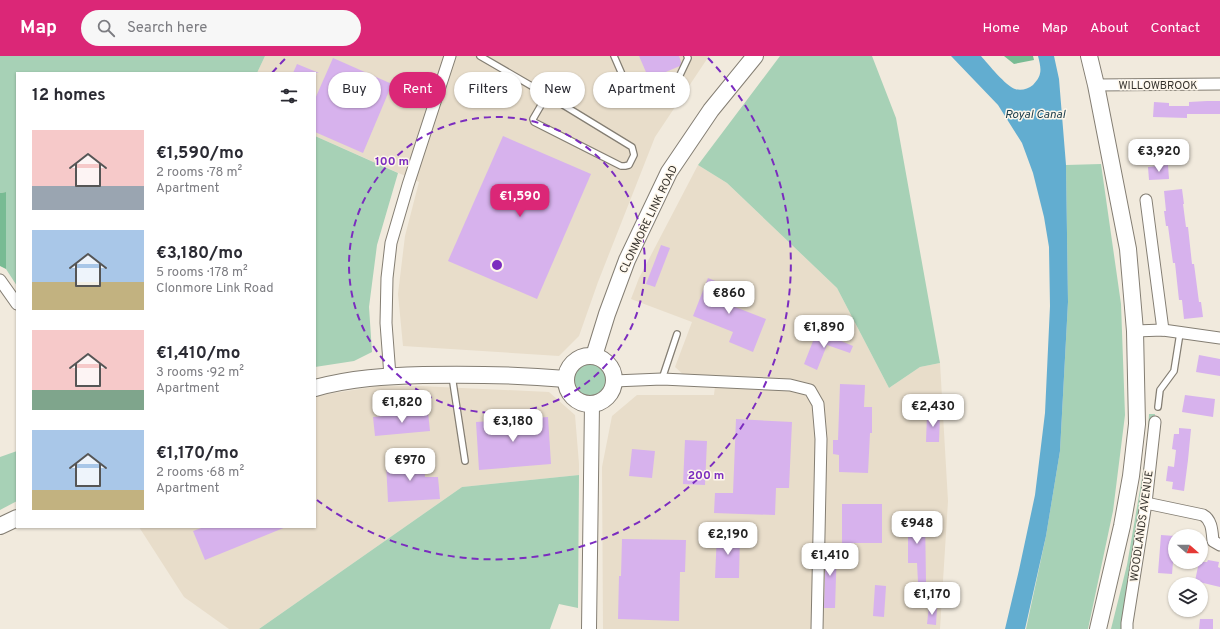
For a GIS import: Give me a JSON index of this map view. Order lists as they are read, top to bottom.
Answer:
{
  "streets": {
    "main road": ["CLONMORE LINK ROAD"],
    "street": ["WILLOWBROOK", "WOODLANDS AVENUE"]
  },
  "water": ["Royal Canal"],
  "north": "right",
  "page": {
    "header": "Map",
    "search": "Search here",
    "nav": [
      "Home",
      "Map",
      "About",
      "Contact"
    ],
    "chip": [
      "Buy",
      "Rent",
      "Filters",
      "New",
      "Apartment"
    ],
    "heading": "12 homes",
    "list": [
      {
        "name": "€1,590/mo",
        "note": "2 rooms · 78 m² · Apartment"
      },
      {
        "name": "€3,180/mo",
        "note": "5 rooms · 178 m² · Clonmore Link Road"
      },
      {
        "name": "€1,410/mo",
        "note": "3 rooms · 92 m² · Apartment"
      },
      {
        "name": "€1,170/mo",
        "note": "2 rooms · 68 m² · Apartment"
      }
    ],
    "price": [
      "€3,920",
      "€1,590",
      "€860",
      "€1,890",
      "€1,820",
      "€2,430",
      "€3,180",
      "€970",
      "€948",
      "€2,190",
      "€1,410",
      "€1,170"
    ]
  },
  "rings": ["100 m", "200 m"]
}
